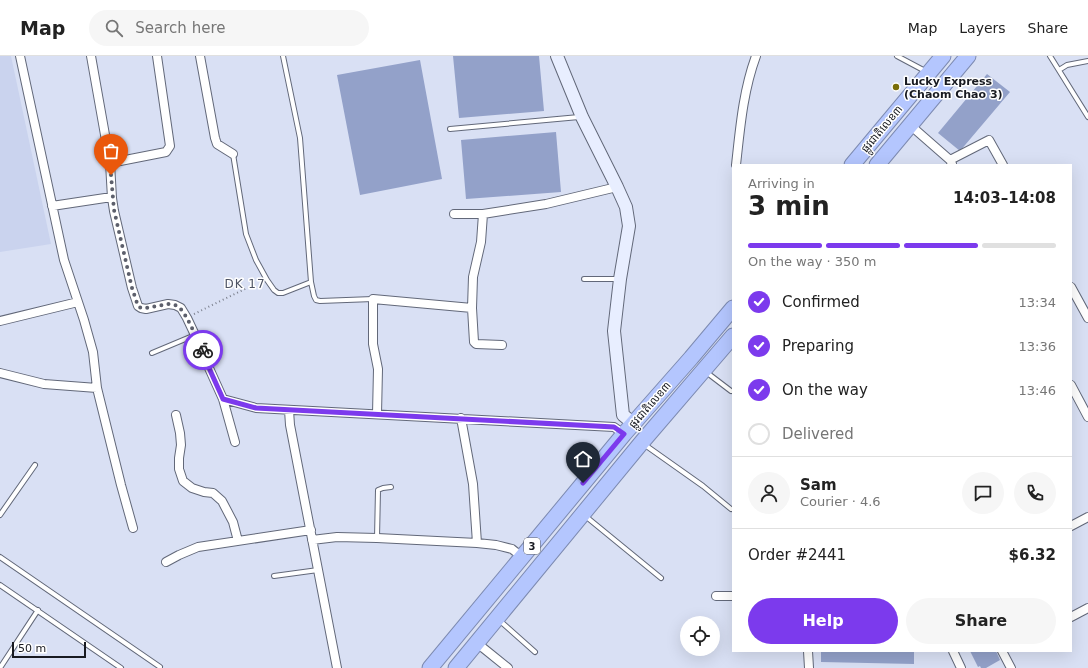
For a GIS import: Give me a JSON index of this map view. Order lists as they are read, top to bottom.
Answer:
{
  "streets": {
    "highway": ["ផ្លូវជាតិលេខ៣", "3"]
  },
  "districts": ["DK 17"],
  "places": ["Lucky Express (Chaom Chao 3)"],
  "scale_bar": "50 m",
  "page": {
    "header": "Map",
    "search": "Search here",
    "nav": ["Map", "Layers", "Share"],
    "heading": ["3 min", "Arriving in", "14:03–14:08"],
    "panel": [
      "Sam",
      "Courier · 4.6",
      "Order #2441",
      "$6.32"
    ],
    "bar": "On the way · 350 m",
    "list": [
      ["Confirmed", "13:34"],
      ["Preparing", "13:36"],
      ["On the way", "13:46"],
      "Delivered"
    ],
    "buttons": ["Help", "Share"],
    "scale": "50 m"
  }
}
